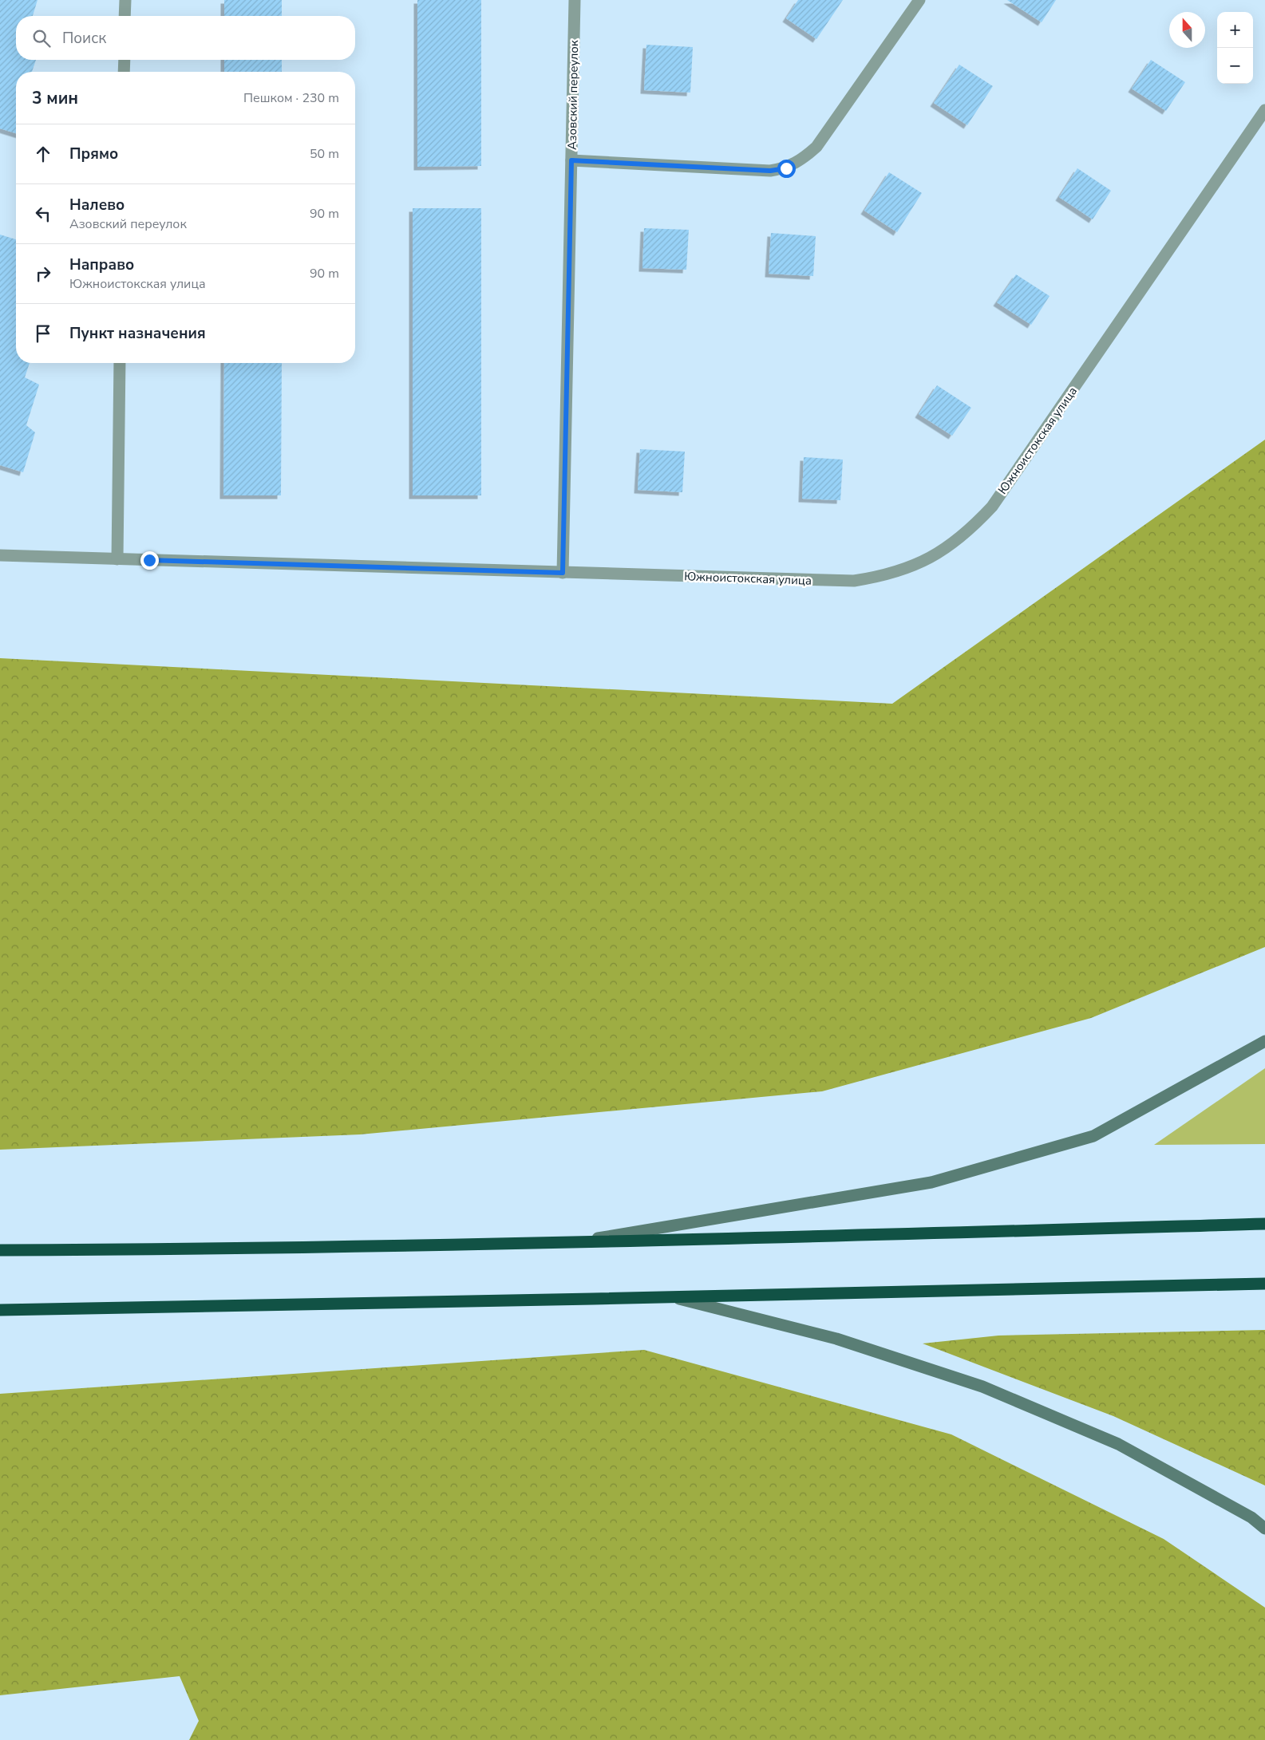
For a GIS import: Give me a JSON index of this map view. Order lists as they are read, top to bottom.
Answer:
{
  "streets": {
    "street": ["Азовский переулок", "Южноистокская улица"]
  },
  "crossings": [
    ["Азовский переулок", "Южноистокская улица"]
  ],
  "north": "top",
  "page": {
    "map_buttons": ["+", "−"],
    "search": "Поиск",
    "heading": ["3 мин", "Пешком · 230 m"],
    "list": [
      ["Прямо", "50 m"],
      ["Налево", "Азовский переулок", "90 m"],
      ["Направо", "Южноистокская улица", "90 m"],
      "Пункт назначения"
    ]
  }
}
